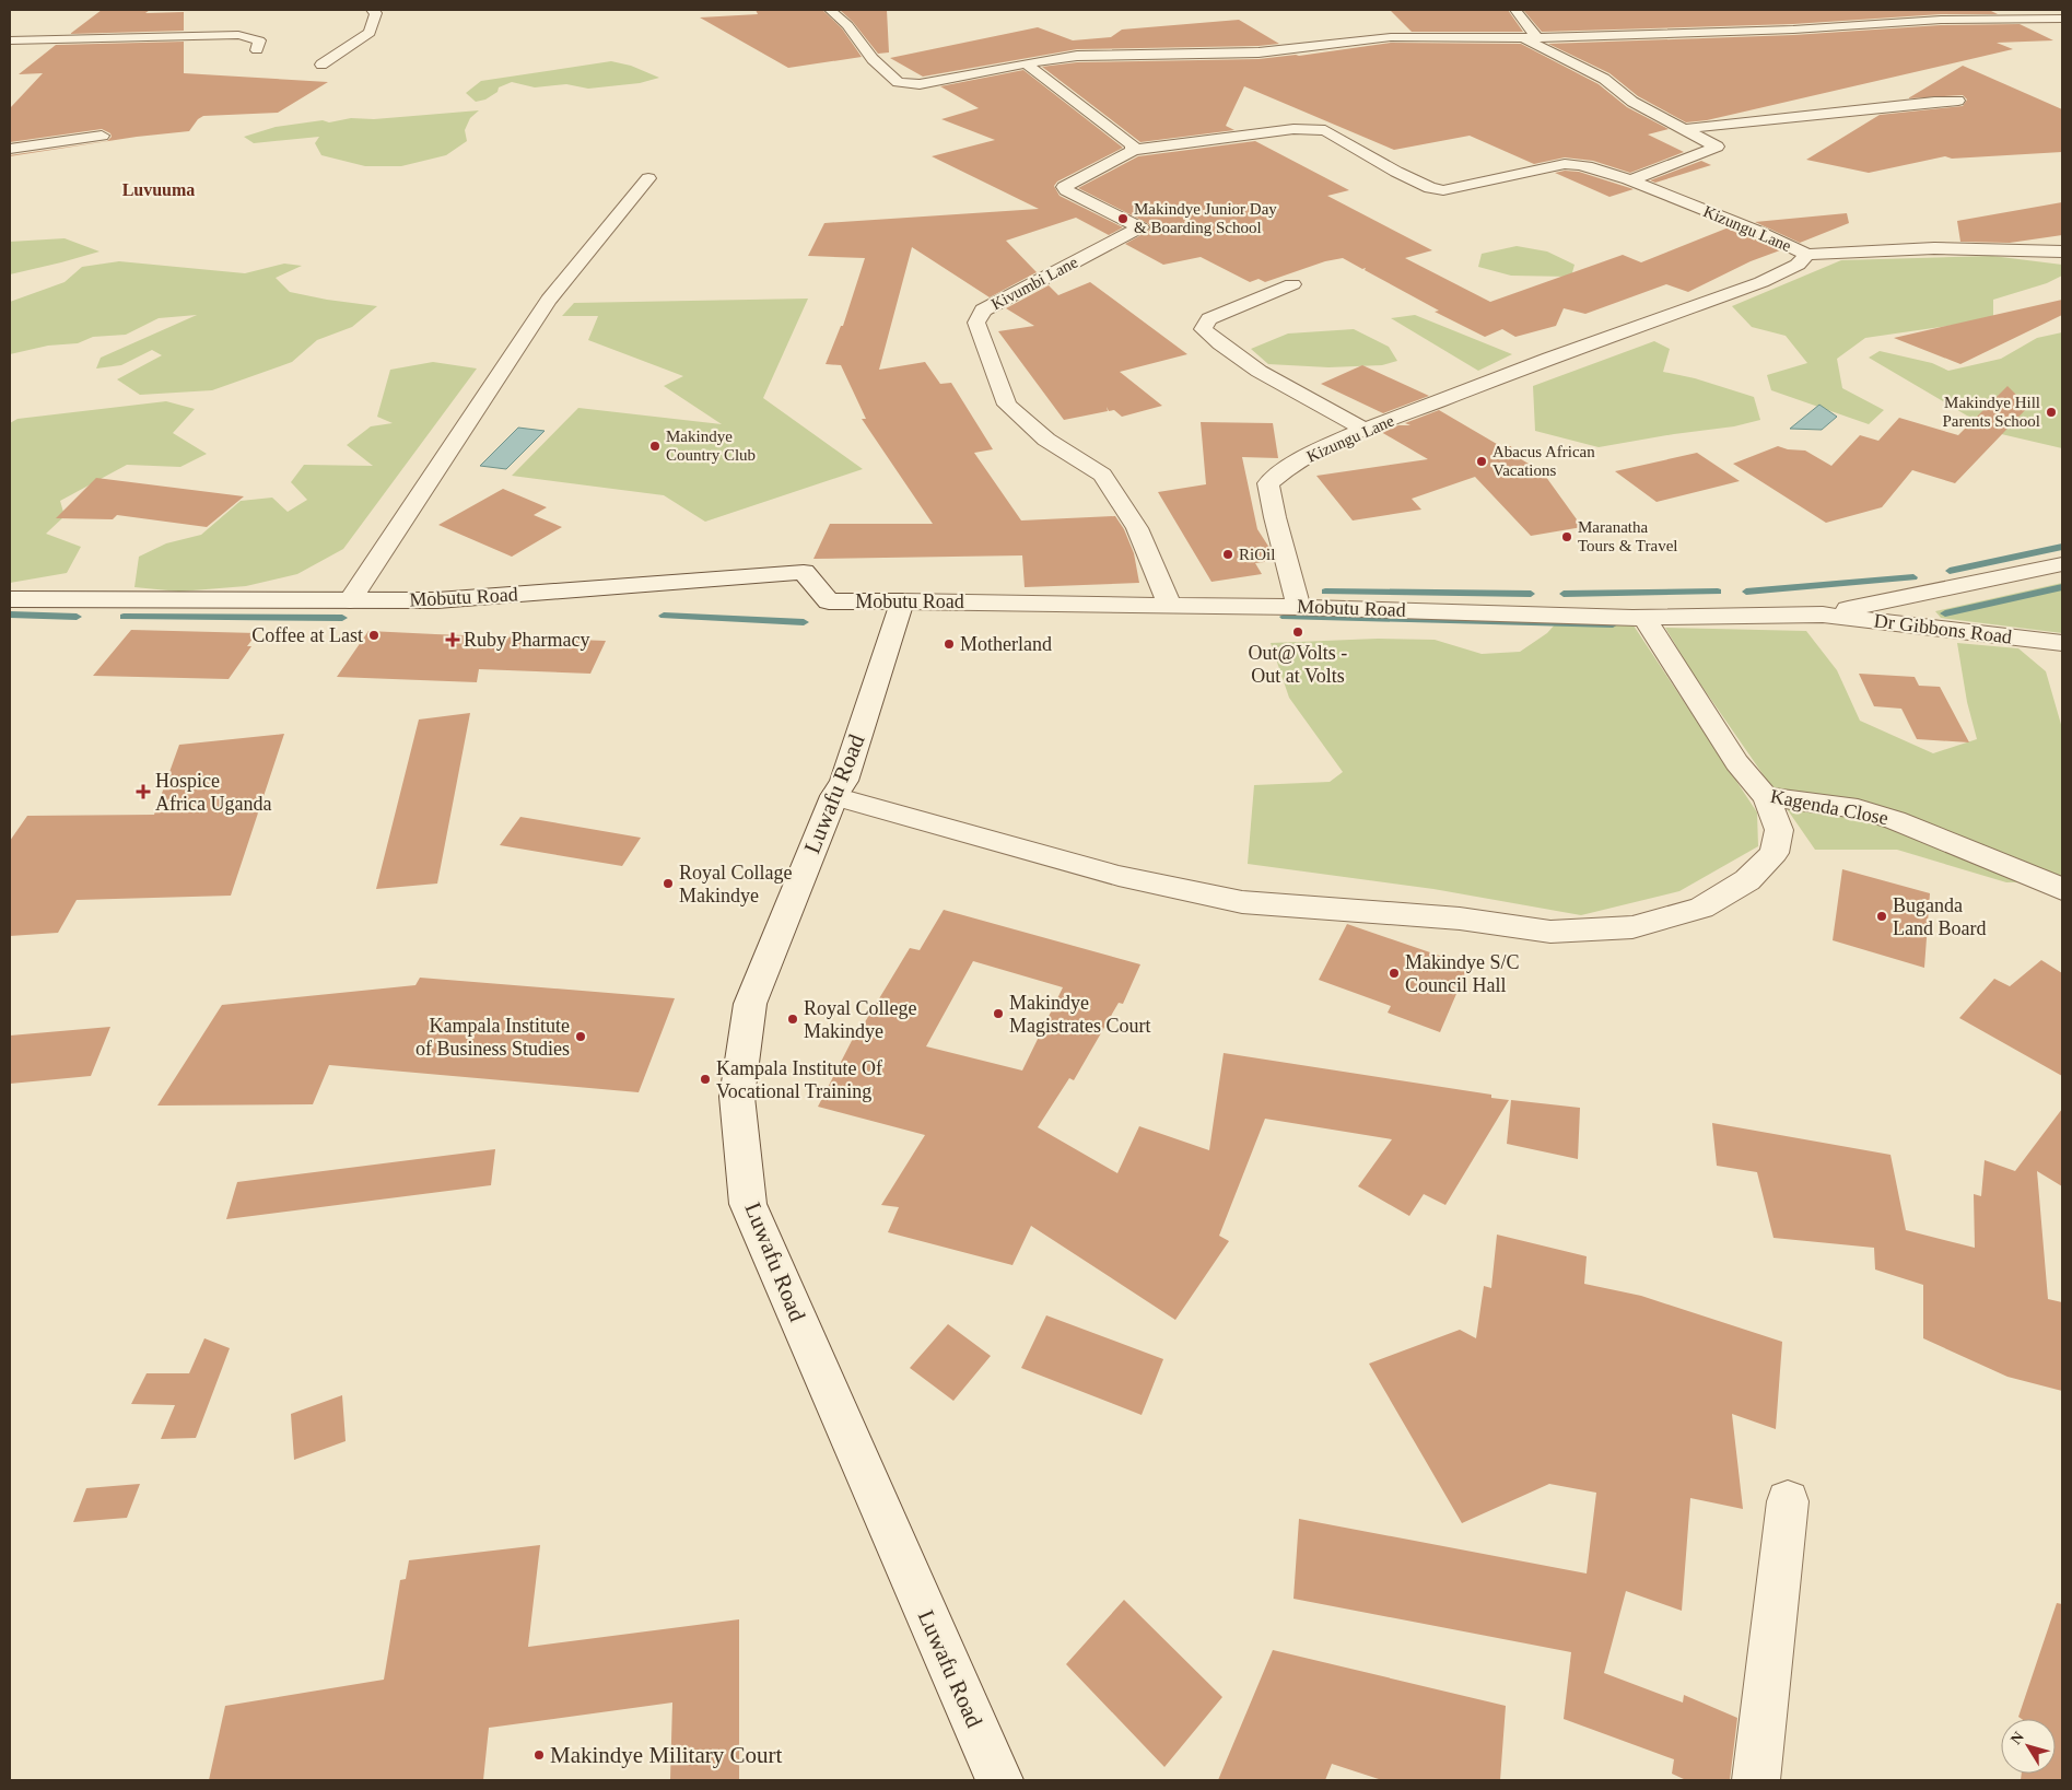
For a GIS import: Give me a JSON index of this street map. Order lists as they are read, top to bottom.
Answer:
{
  "streets": {
    "street": [
      "Kizungu Lane",
      "Kivumbi Lane",
      "Mobutu Road",
      "Dr Gibbons Road",
      "Luwafu Road",
      "Kagenda Close"
    ]
  },
  "crossings": [
    ["Kizungu Lane", "Kivumbi Lane"],
    ["Kizungu Lane", "Mobutu Road"],
    ["Kivumbi Lane", "Mobutu Road"],
    ["Mobutu Road", "Dr Gibbons Road"],
    ["Mobutu Road", "Luwafu Road"],
    ["Mobutu Road", "Kagenda Close"]
  ],
  "districts": ["Luvuuma"],
  "places": {
    "other": [
      "Makindye Junior Day & Boarding School",
      "Makindye Hill Parents School",
      "Makindye Country Club",
      "Abacus African Vacations",
      "Maranatha Tours & Travel",
      "RiOil",
      "Out@Volts - Out at Volts",
      "Coffee at Last",
      "Motherland",
      "Royal Collage Makindye",
      "Buganda Land Board",
      "Makindye S/C Council Hall",
      "Makindye Magistrates Court",
      "Royal College Makindye",
      "Kampala Institute of Business Studies",
      "Kampala Institute Of Vocational Training",
      "Makindye Military Court"
    ],
    "health": ["Ruby Pharmacy", "Hospice Africa Uganda"]
  },
  "north": "top left"
}
